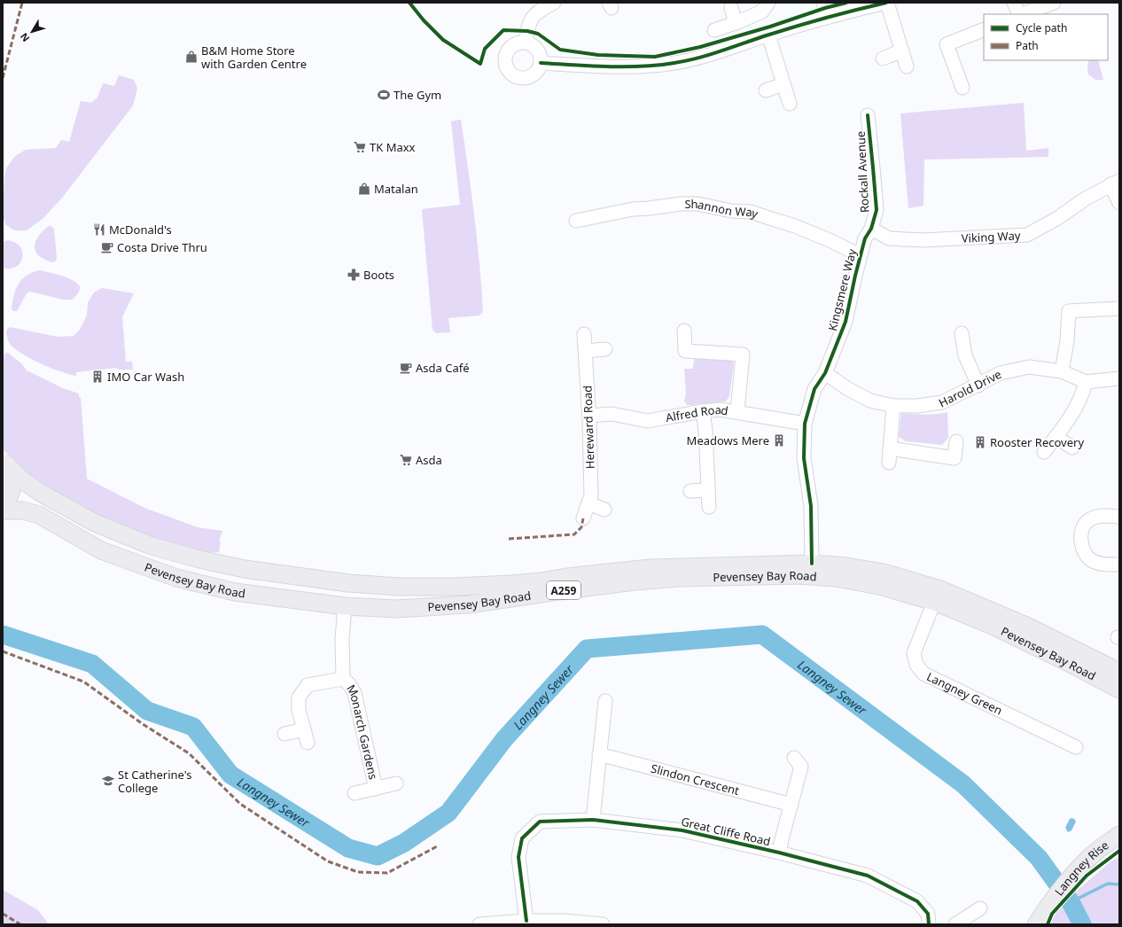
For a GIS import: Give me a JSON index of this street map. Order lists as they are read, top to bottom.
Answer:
{
  "streets": {
    "main road": ["Pevensey Bay Road", "A259", "Langney Rise"],
    "street": [
      "Rockall Avenue",
      "Shannon Way",
      "Viking Way",
      "Kingsmere Way",
      "Harold Drive",
      "Alfred Road",
      "Hereward Road",
      "Langney Green",
      "Monarch Gardens",
      "Slindon Crescent",
      "Great Cliffe Road"
    ]
  },
  "crossings": [
    ["Rockall Avenue", "Viking Way"],
    ["Rockall Avenue", "Kingsmere Way"],
    ["Shannon Way", "Kingsmere Way"],
    ["Viking Way", "Kingsmere Way"],
    ["Kingsmere Way", "Harold Drive"],
    ["Kingsmere Way", "Alfred Road"],
    ["Kingsmere Way", "Pevensey Bay Road"],
    ["Alfred Road", "Hereward Road"],
    ["Pevensey Bay Road", "Langney Green"],
    ["Pevensey Bay Road", "Monarch Gardens"]
  ],
  "water": ["Langney Sewer"],
  "places": {
    "shop": ["B&M Home Store with Garden Centre", "Matalan"],
    "sports": ["The Gym"],
    "supermarket": ["TK Maxx", "Asda"],
    "restaurant": ["McDonald's"],
    "cafe": ["Costa Drive Thru", "Asda Café"],
    "pharmacy": ["Boots"],
    "building": ["IMO Car Wash", "Meadows Mere", "Rooster Recovery"],
    "school or university": ["St Catherine's College"]
  },
  "legend": ["Cycle path", "Path"],
  "north": "bottom left"
}
